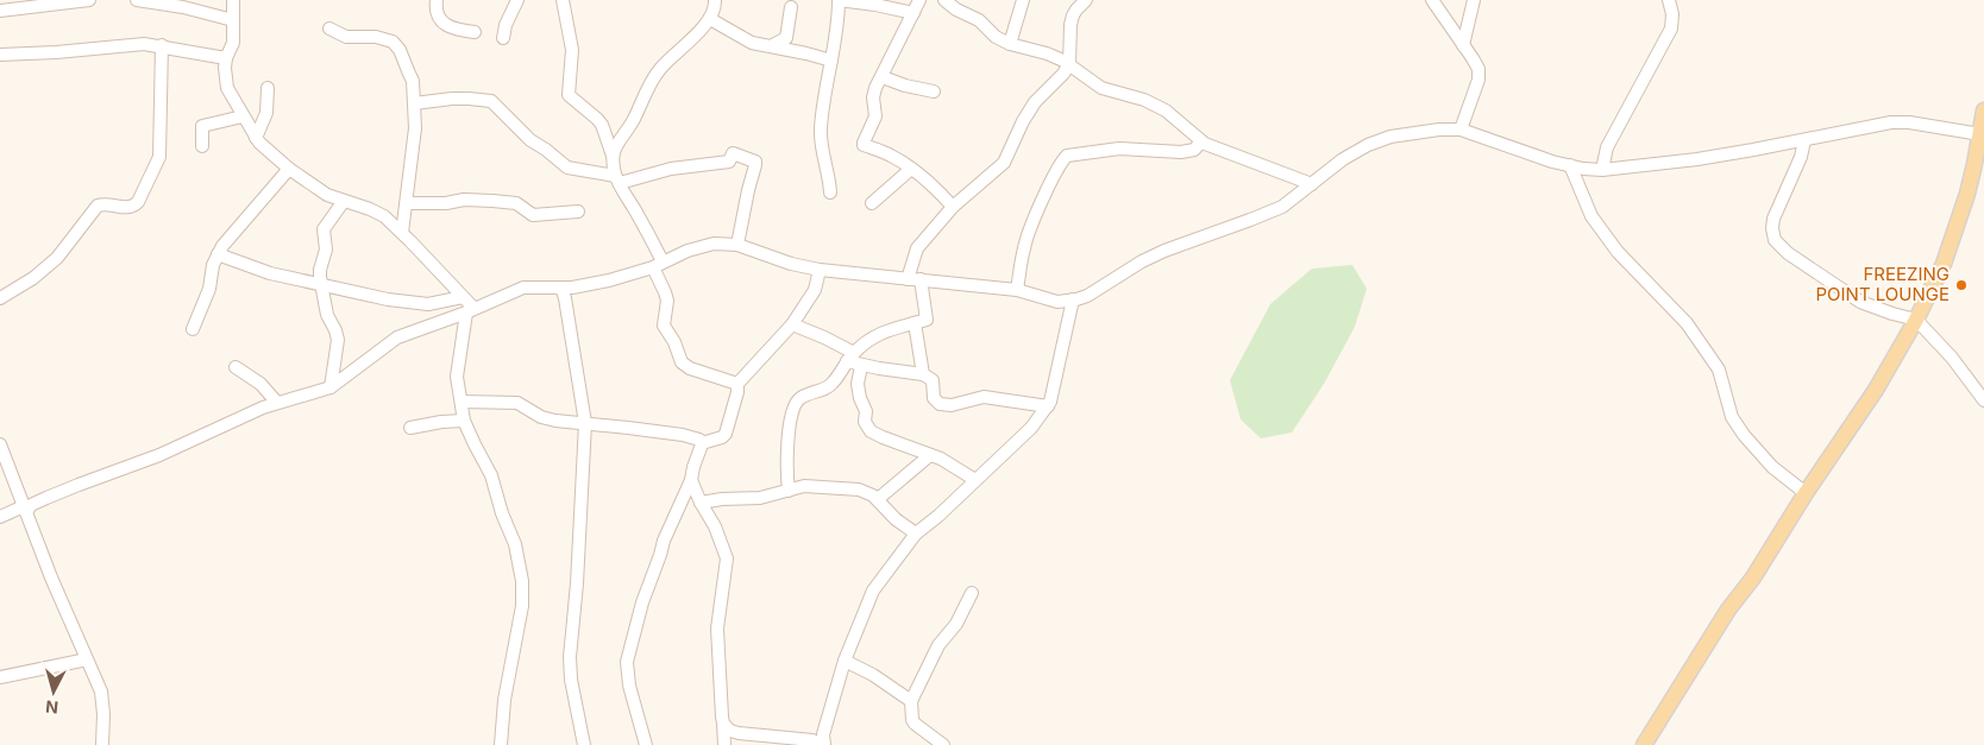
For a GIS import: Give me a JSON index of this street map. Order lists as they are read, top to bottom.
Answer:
{
  "places": ["FREEZING POINT LOUNGE"],
  "north": "bottom"
}
